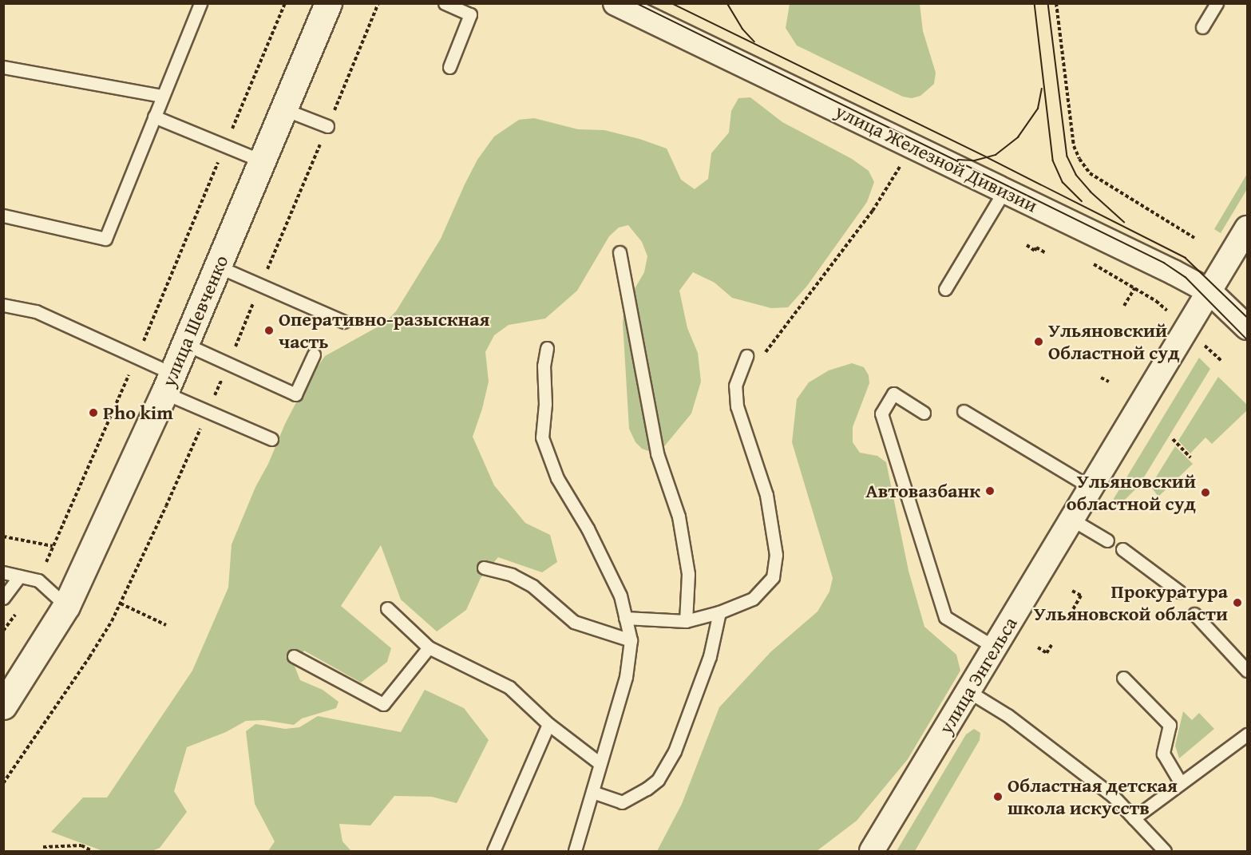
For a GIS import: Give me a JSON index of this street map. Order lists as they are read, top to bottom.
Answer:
{
  "streets": {
    "street": ["улица Железной Дивизии", "улица Шевченко", "улица Энгельса"]
  },
  "crossings": [
    ["улица Железной Дивизии", "улица Энгельса"]
  ],
  "places": [
    "Оперативно-разыскная часть",
    "Ульяновский Областной суд",
    "Pho kim",
    "Автовазбанк",
    "Ульяновский областной суд",
    "Прокуратура Ульяновской области",
    "Областная детская школа искусств"
  ]
}
